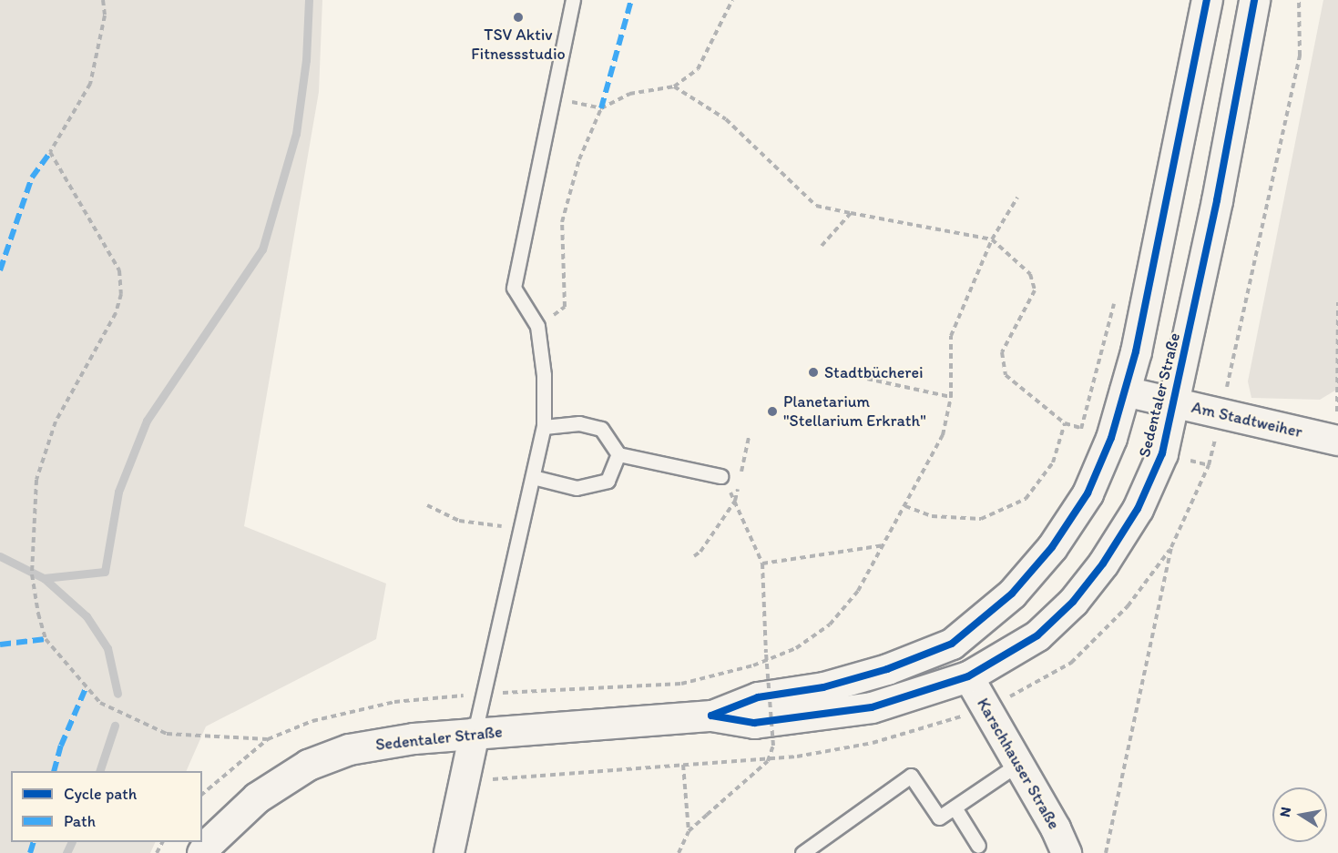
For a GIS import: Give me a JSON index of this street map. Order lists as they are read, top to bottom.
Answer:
{
  "streets": {
    "street": ["Sedentaler Straße", "Am Stadtweiher", "Karschhauser Straße"]
  },
  "crossings": [
    ["Sedentaler Straße", "Am Stadtweiher"],
    ["Sedentaler Straße", "Karschhauser Straße"]
  ],
  "places": ["TSV Aktiv Fitnessstudio", "Stadtbücherei", "Planetarium \"Stellarium Erkrath\""],
  "legend": ["Cycle path", "Path"],
  "north": "left"
}
